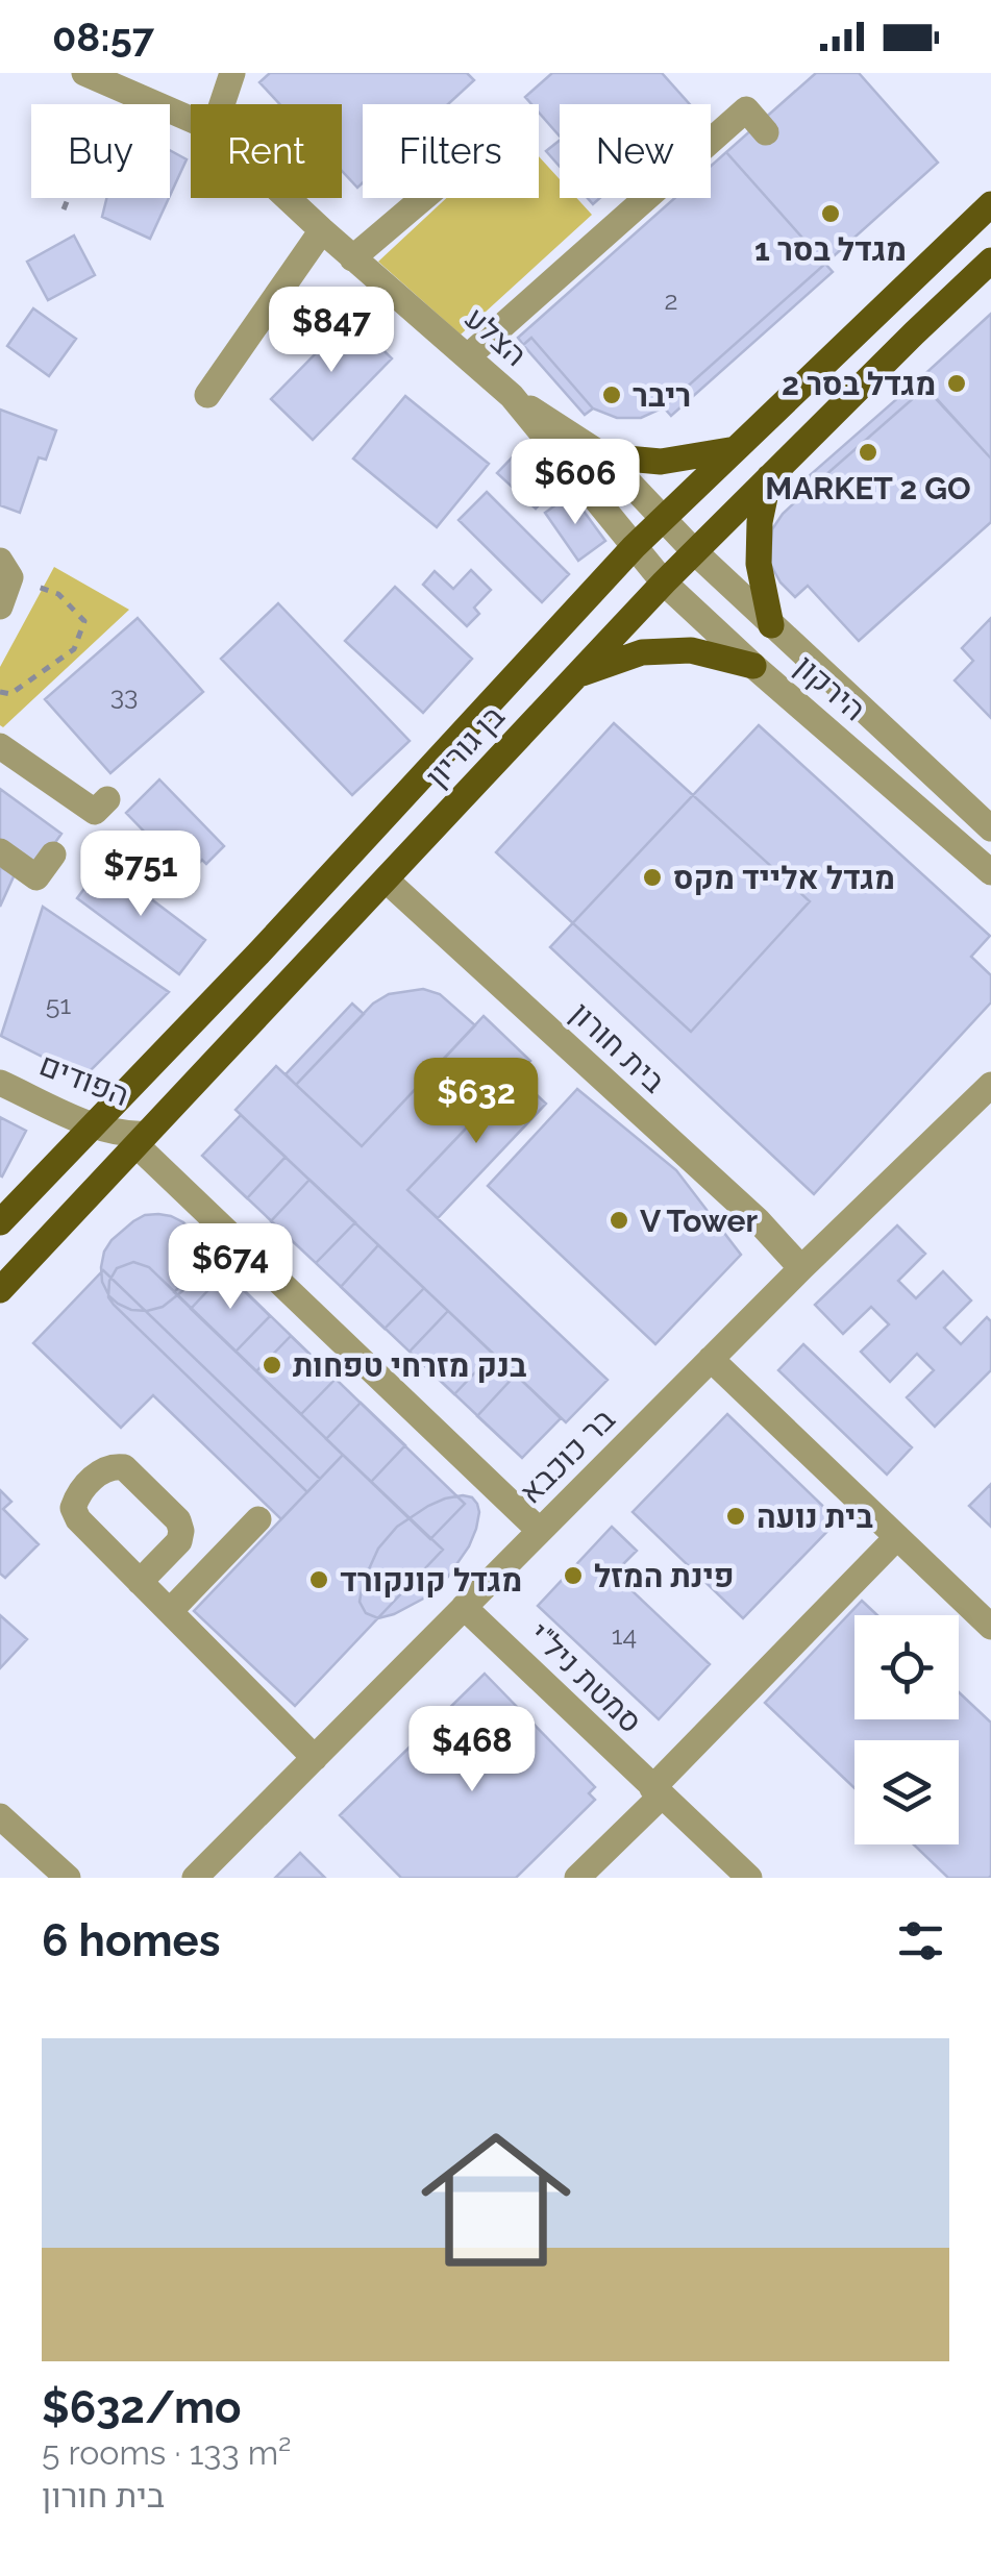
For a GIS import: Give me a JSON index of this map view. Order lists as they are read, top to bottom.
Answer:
{
  "streets": {
    "main road": ["בן גוריון"],
    "street": [
      "הצלע",
      "הירקון",
      "בית חורון",
      "הפודים",
      "בר כוכבא",
      "סמטת ניל\"י"
    ]
  },
  "crossings": [
    ["הצלע", "הירקון"],
    ["הצלע", "בן גוריון"],
    ["הירקון", "בן גוריון"],
    ["בן גוריון", "בית חורון"],
    ["בן גוריון", "הפודים"],
    ["בית חורון", "בר כוכבא"],
    ["בר כוכבא", "סמטת ניל\"י"]
  ],
  "places": [
    "מגדל בסר 1",
    "מגדל בסר 2",
    "ריבר",
    "MARKET 2 GO",
    "מגדל אלייד מקס",
    "V Tower",
    "בנק מזרחי טפחות",
    "בית נועה",
    "פינת המזל",
    "מגדל קונקורד"
  ],
  "house_numbers": [
    "2",
    "33",
    "51",
    "14"
  ],
  "page": {
    "status": "08:57",
    "chip": [
      "Buy",
      "Rent",
      "Filters",
      "New"
    ],
    "price": [
      "$847",
      "$606",
      "$751",
      "$632",
      "$674",
      "$468"
    ],
    "heading": "6 homes",
    "list": [
      {
        "name": "$632/mo",
        "note": "5 rooms · 133 m² · בית חורון"
      }
    ]
  }
}
